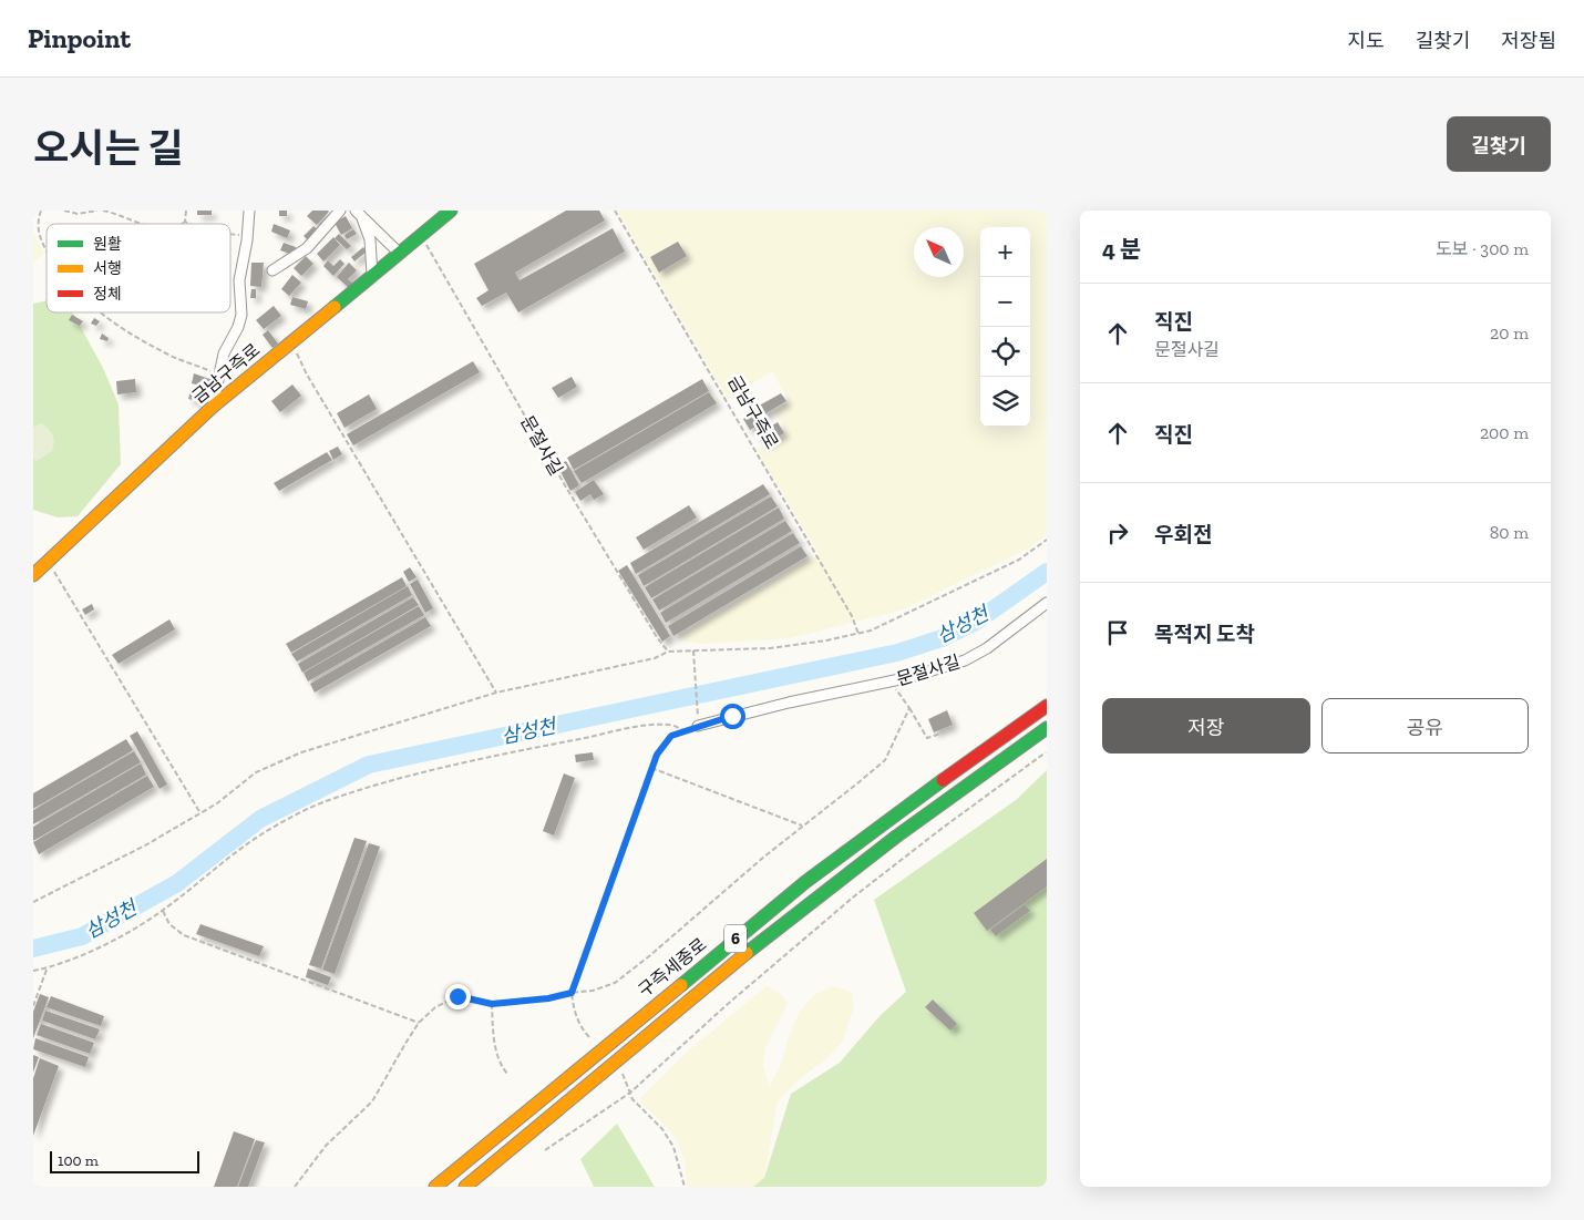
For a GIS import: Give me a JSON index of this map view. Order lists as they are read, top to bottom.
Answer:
{
  "streets": {
    "main road": ["금남구즉로", "6", "구즉세종로"],
    "street": ["문절사길"]
  },
  "crossings": [
    ["금남구즉로", "문절사길"]
  ],
  "water": ["삼성천"],
  "legend": ["원활", "서행", "정체"],
  "scale_bar": "100 m",
  "north": "top left",
  "page": {
    "header": "Pinpoint",
    "nav": ["지도", "길찾기", "저장됨"],
    "title": "오시는 길",
    "buttons": [
      "길찾기",
      ["저장", "공유"]
    ],
    "heading": ["4 분", "도보 · 300 m"],
    "map_buttons": ["+", "−"],
    "list": [
      ["직진", "문절사길", "20 m"],
      ["직진", "200 m"],
      ["우회전", "80 m"],
      "목적지 도착"
    ],
    "scale": "100 m"
  }
}
